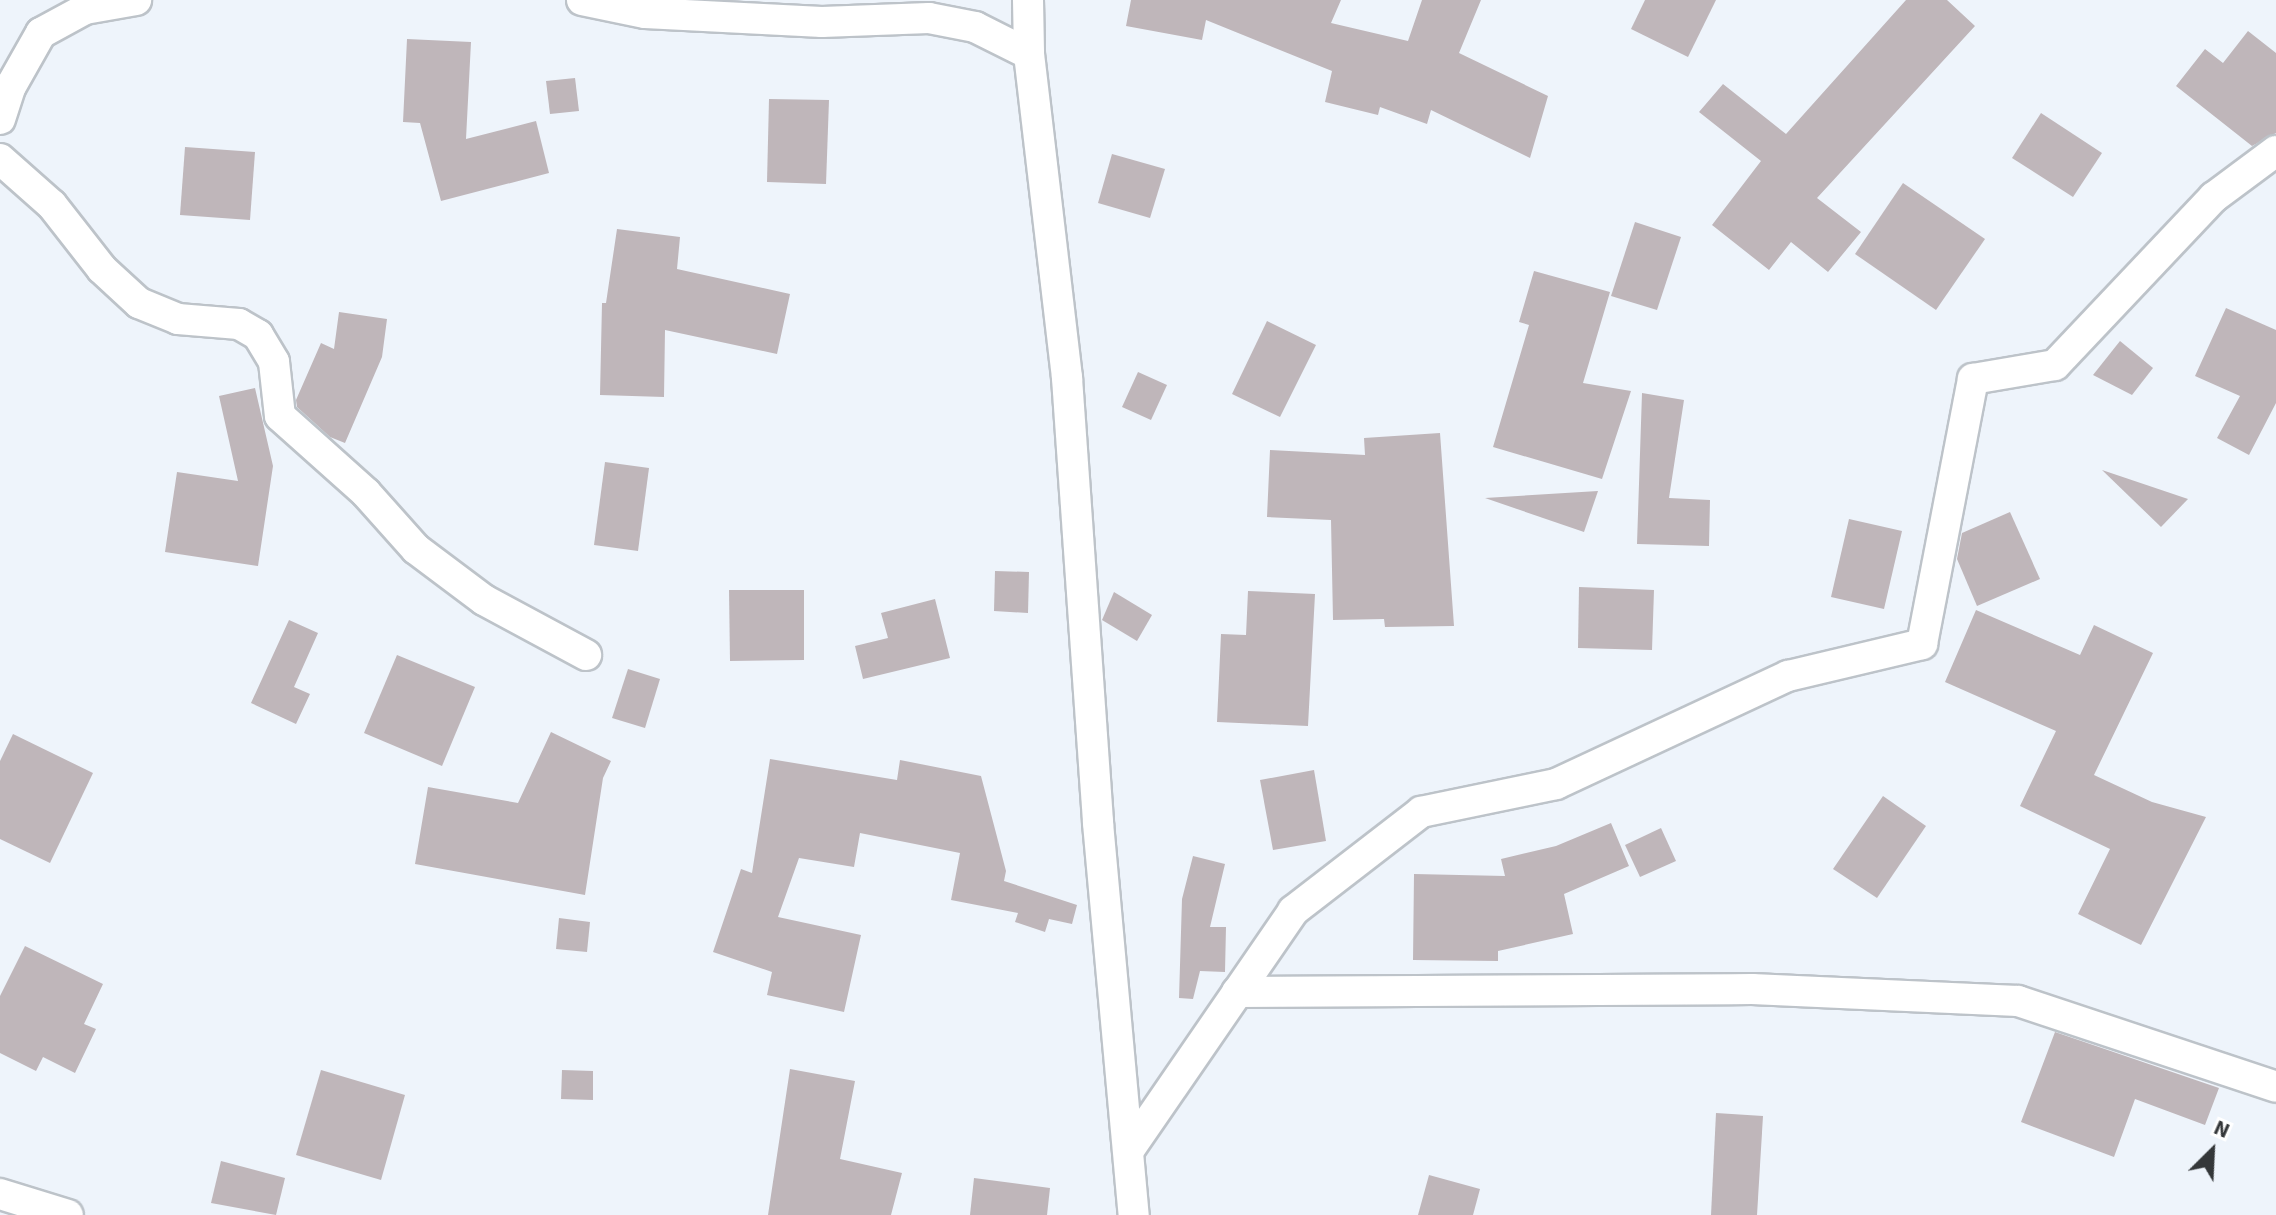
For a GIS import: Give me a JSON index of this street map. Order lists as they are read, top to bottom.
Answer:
{
  "north": "top right"
}
